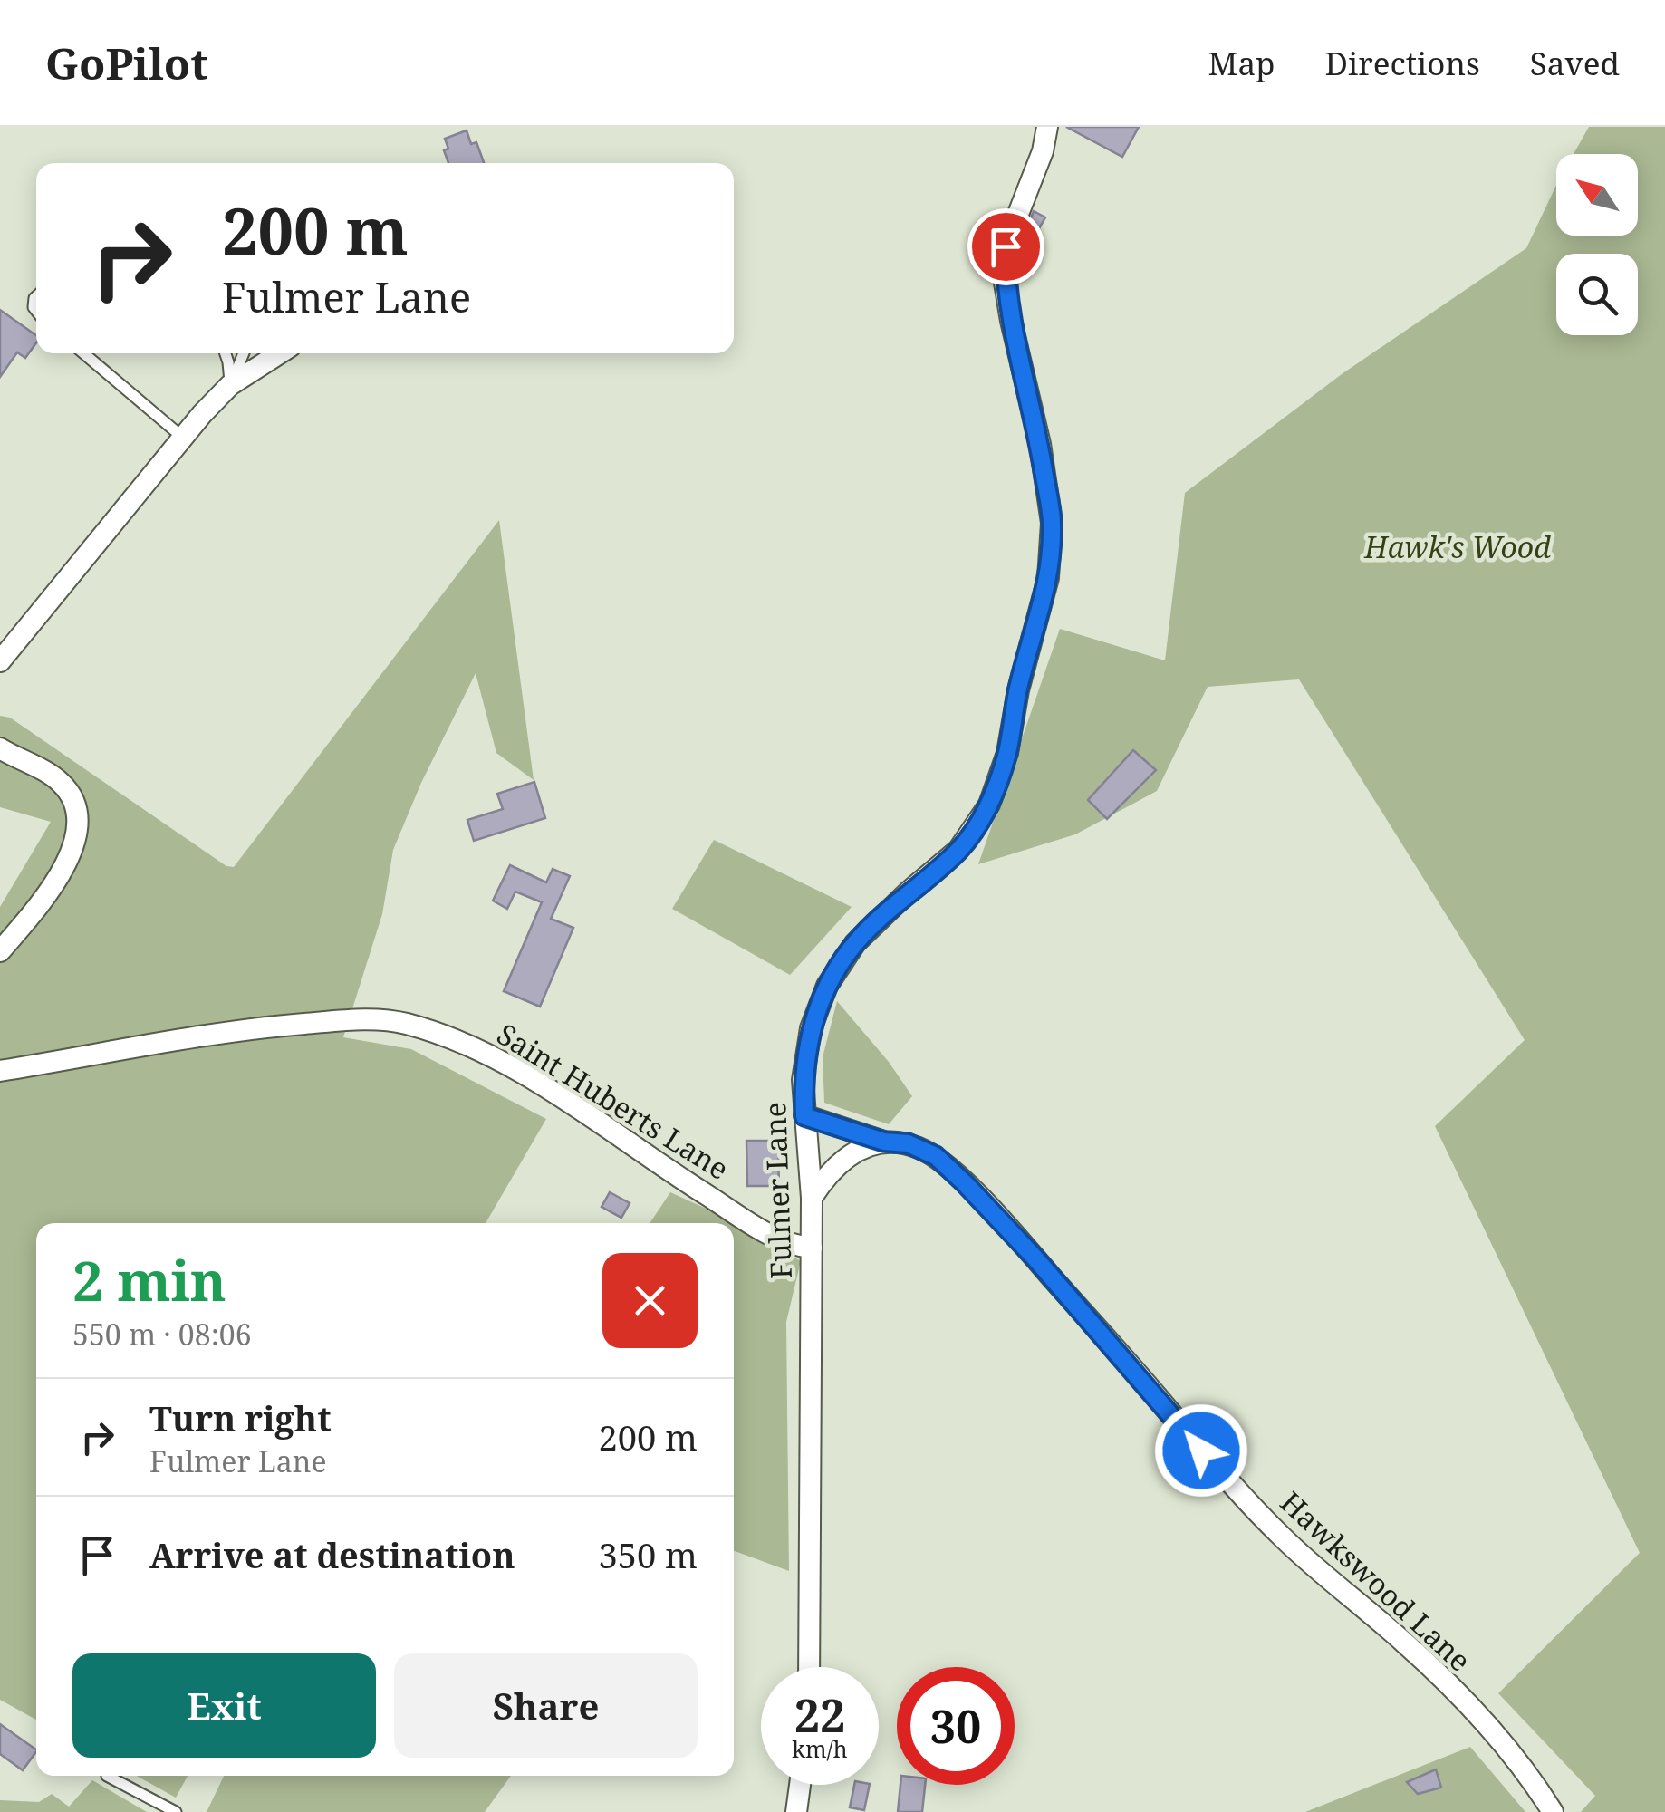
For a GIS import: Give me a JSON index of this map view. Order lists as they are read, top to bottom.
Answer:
{
  "streets": {
    "street": ["Saint Huberts Lane", "Fulmer Lane", "Hawkswood Lane"]
  },
  "crossings": [
    ["Saint Huberts Lane", "Fulmer Lane"],
    ["Fulmer Lane", "Hawkswood Lane"]
  ],
  "parks": ["Hawk's Wood"],
  "north": "top left",
  "page": {
    "header": "GoPilot",
    "nav": ["Map", "Directions", "Saved"],
    "turn": ["200 m", "Fulmer Lane"],
    "heading": ["2 min", "550 m · 08:06"],
    "list": [
      {
        "name": "Turn right",
        "note": "Fulmer Lane",
        "value": "200 m"
      },
      {
        "name": "Arrive at destination",
        "value": "350 m"
      }
    ],
    "buttons": ["Exit", "Share"],
    "speed": "22 km/h",
    "limit": "30"
  }
}
